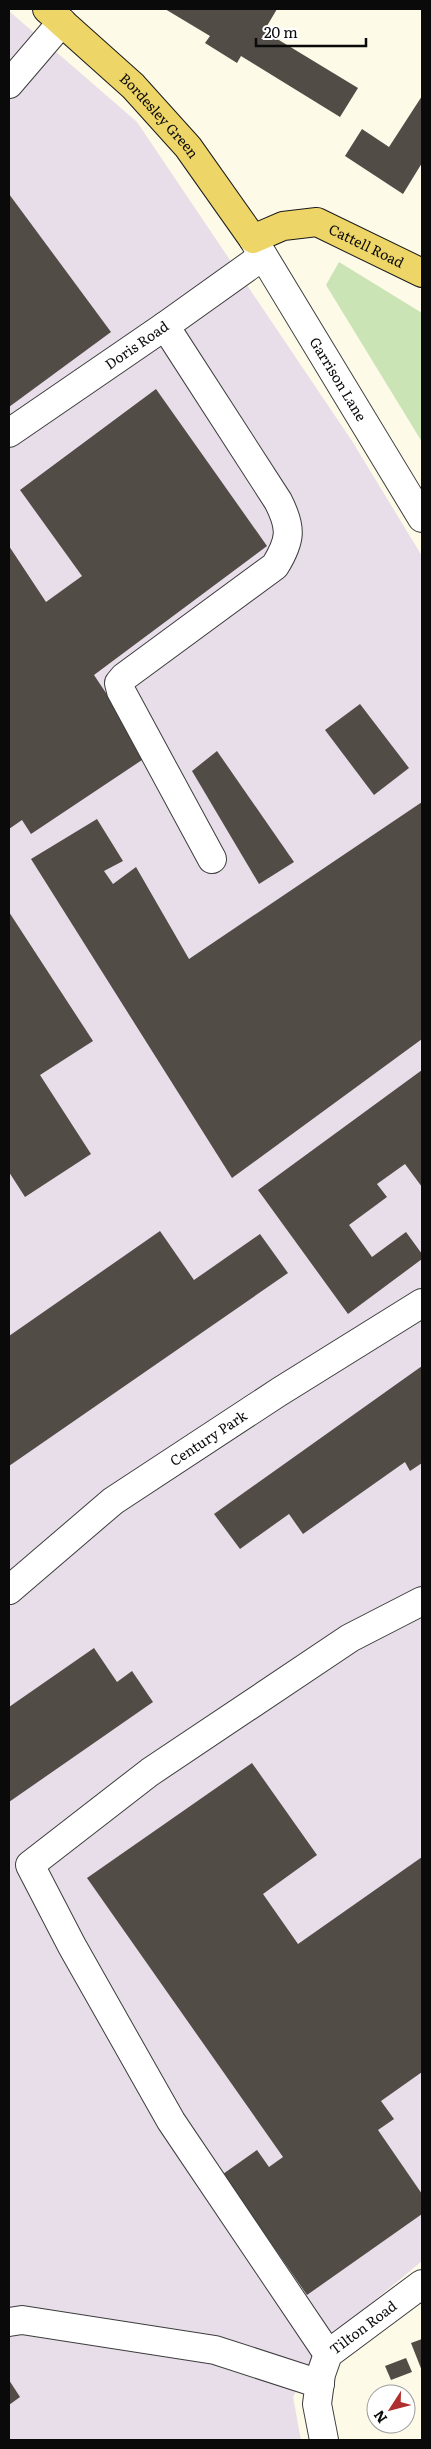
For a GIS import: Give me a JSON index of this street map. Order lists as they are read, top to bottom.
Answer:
{
  "streets": {
    "main road": ["Bordesley Green", "Cattell Road"],
    "street": [
      "Doris Road",
      "Garrison Lane",
      "Century Park",
      "Tilton Road"
    ]
  },
  "crossings": [
    ["Bordesley Green", "Cattell Road"],
    ["Bordesley Green", "Doris Road"],
    ["Bordesley Green", "Garrison Lane"],
    ["Cattell Road", "Doris Road"],
    ["Cattell Road", "Garrison Lane"],
    ["Doris Road", "Garrison Lane"]
  ],
  "scale_bar": "20 m",
  "north": "bottom left"
}
